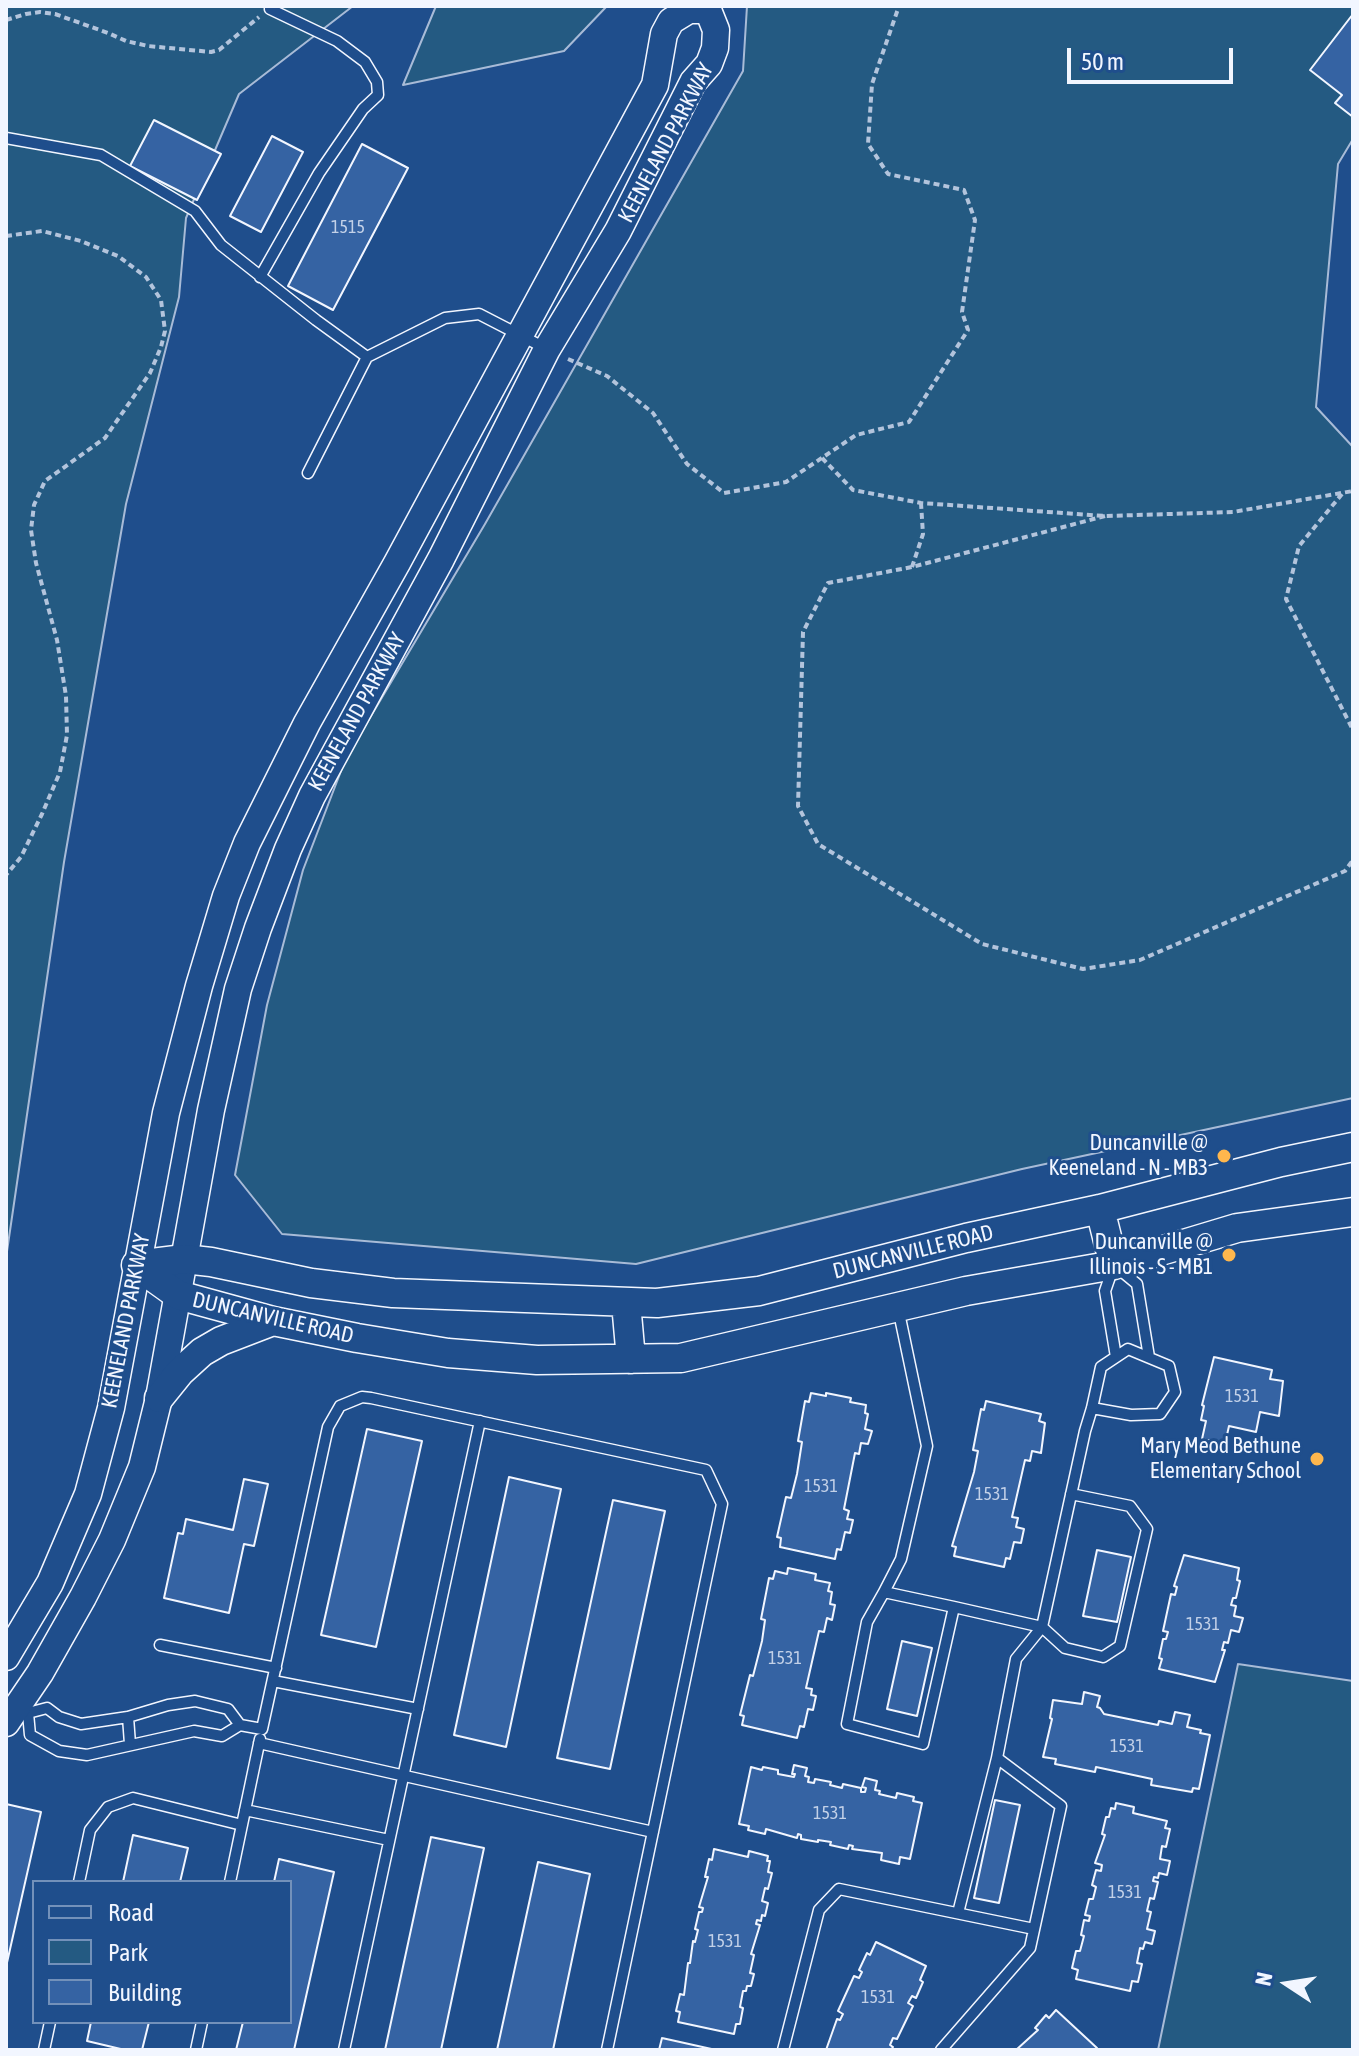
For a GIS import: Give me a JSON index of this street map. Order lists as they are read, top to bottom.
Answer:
{
  "streets": {
    "main road": ["DUNCANVILLE ROAD"],
    "street": ["KEENELAND PARKWAY"]
  },
  "crossings": [
    ["KEENELAND PARKWAY", "DUNCANVILLE ROAD"]
  ],
  "places": ["Duncanville @ Keeneland - N - MB3", "Duncanville @ Illinois - S - MB1", "Mary Meod Bethune Elementary School"],
  "house_numbers": [
    "1515",
    "1531",
    "1531",
    "1531",
    "1531",
    "1531",
    "1531",
    "1531",
    "1531",
    "1531",
    "1531"
  ],
  "legend": ["Road", "Park", "Building"],
  "scale_bar": "50 m",
  "north": "left"
}
